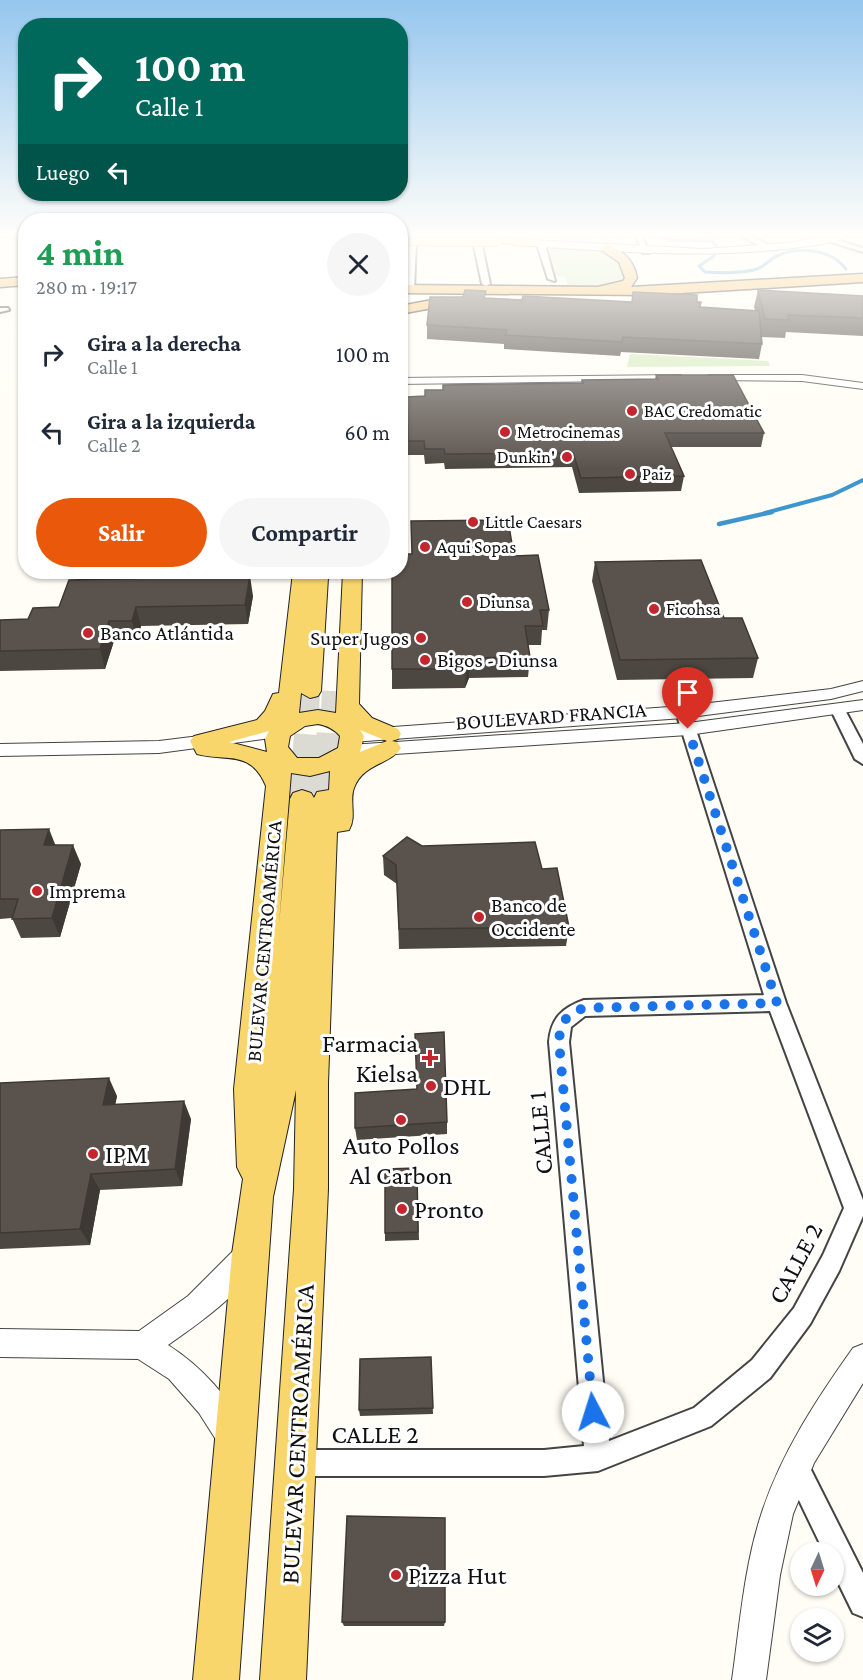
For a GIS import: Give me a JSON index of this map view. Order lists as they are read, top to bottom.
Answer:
{
  "streets": {
    "main road": ["BULEVAR CENTROAMÉRICA"],
    "street": ["BOULEVARD FRANCIA", "CALLE 1", "CALLE 2"]
  },
  "crossings": [
    ["BOULEVARD FRANCIA", "BULEVAR CENTROAMÉRICA"],
    ["BOULEVARD FRANCIA", "CALLE 2"],
    ["BULEVAR CENTROAMÉRICA", "CALLE 2"],
    ["CALLE 1", "CALLE 2"]
  ],
  "places": {
    "other": [
      "BAC Credomatic",
      "Metrocinemas",
      "Dunkin'",
      "Paiz",
      "Little Caesars",
      "Aqui Sopas",
      "Diunsa",
      "Ficohsa",
      "Banco Atlántida",
      "Super Jugos",
      "Bigos - Diunsa",
      "Imprema",
      "Banco de Occidente",
      "DHL",
      "Auto Pollos Al Carbon",
      "IPM",
      "Pronto",
      "Pizza Hut"
    ],
    "health": ["Farmacia Kielsa"]
  },
  "north": "bottom",
  "page": {
    "turn": ["100 m", "Calle 1"],
    "then": "Luego",
    "heading": ["4 min", "280 m · 19:17"],
    "list": [
      {
        "name": "Gira a la derecha",
        "note": "Calle 1",
        "value": "100 m"
      },
      {
        "name": "Gira a la izquierda",
        "note": "Calle 2",
        "value": "60 m"
      }
    ],
    "buttons": ["Salir", "Compartir"]
  }
}
